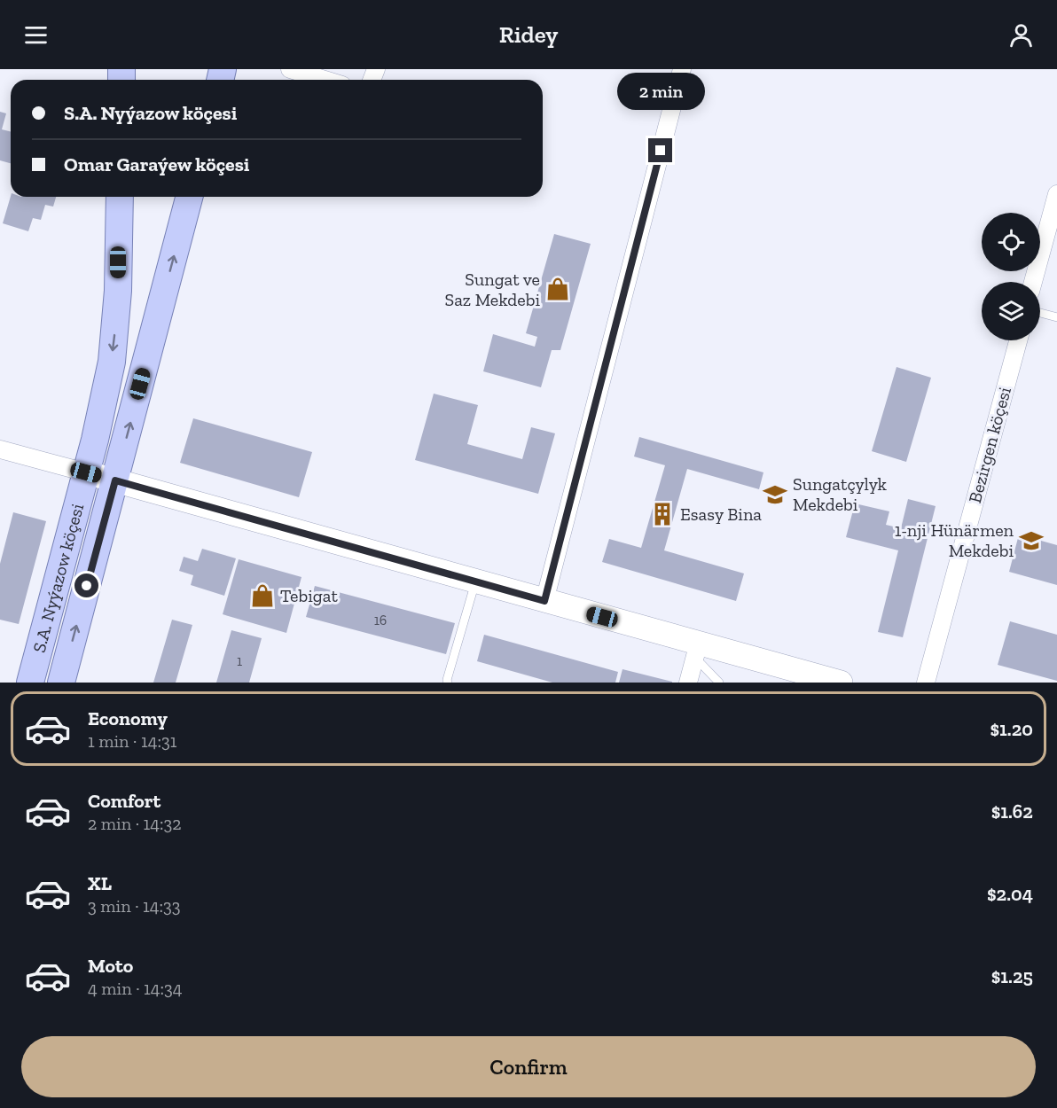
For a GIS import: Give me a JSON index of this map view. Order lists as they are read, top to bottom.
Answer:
{
  "streets": {
    "main road": ["S.A. Nyýazow köçesi"],
    "street": ["Bezirgen köçesi"]
  },
  "places": {
    "shop": ["Sungat ve Saz Mekdebi", "Tebigat"],
    "school or university": ["Sungatçylyk Mekdebi", "1-nji Hünärmen Mekdebi"],
    "building": ["Esasy Bina"]
  },
  "house_numbers": ["16", "1"],
  "page": {
    "header": "Ridey",
    "bubble": "2 min",
    "banner": ["S.A. Nyýazow köçesi", "Omar Garaýew köçesi"],
    "list": [
      {
        "name": "Economy",
        "note": "1 min · 14:31",
        "value": "$1.20"
      },
      {
        "name": "Comfort",
        "note": "2 min · 14:32",
        "value": "$1.62"
      },
      {
        "name": "XL",
        "note": "3 min · 14:33",
        "value": "$2.04"
      },
      {
        "name": "Moto",
        "note": "4 min · 14:34",
        "value": "$1.25"
      }
    ],
    "buttons": "Confirm"
  }
}
